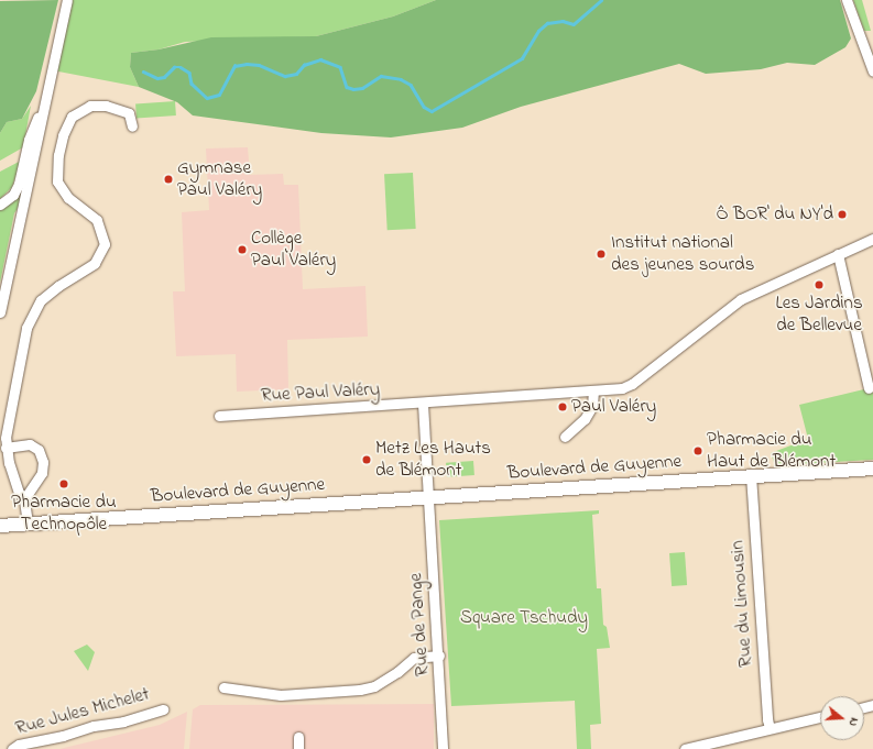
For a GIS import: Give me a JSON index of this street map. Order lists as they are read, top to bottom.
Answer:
{
  "streets": {
    "main road": ["Boulevard de Guyenne"],
    "street": [
      "Rue Paul Valéry",
      "Rue du Limousin",
      "Rue de Pange",
      "Rue Jules Michelet"
    ]
  },
  "crossings": [
    ["Rue Paul Valéry", "Rue de Pange"],
    ["Boulevard de Guyenne", "Rue du Limousin"],
    ["Boulevard de Guyenne", "Rue de Pange"]
  ],
  "parks": ["Square Tschudy"],
  "places": [
    "Gymnase Paul Valéry",
    "Ô BOR' du NY'd",
    "Collège Paul Valéry",
    "Institut national des jeunes sourds",
    "Les Jardins de Bellevue",
    "Paul Valéry",
    "Pharmacie du Haut de Blémont",
    "Metz Les Hauts de Blémont",
    "Pharmacie du Technopôle"
  ],
  "north": "right"
}
